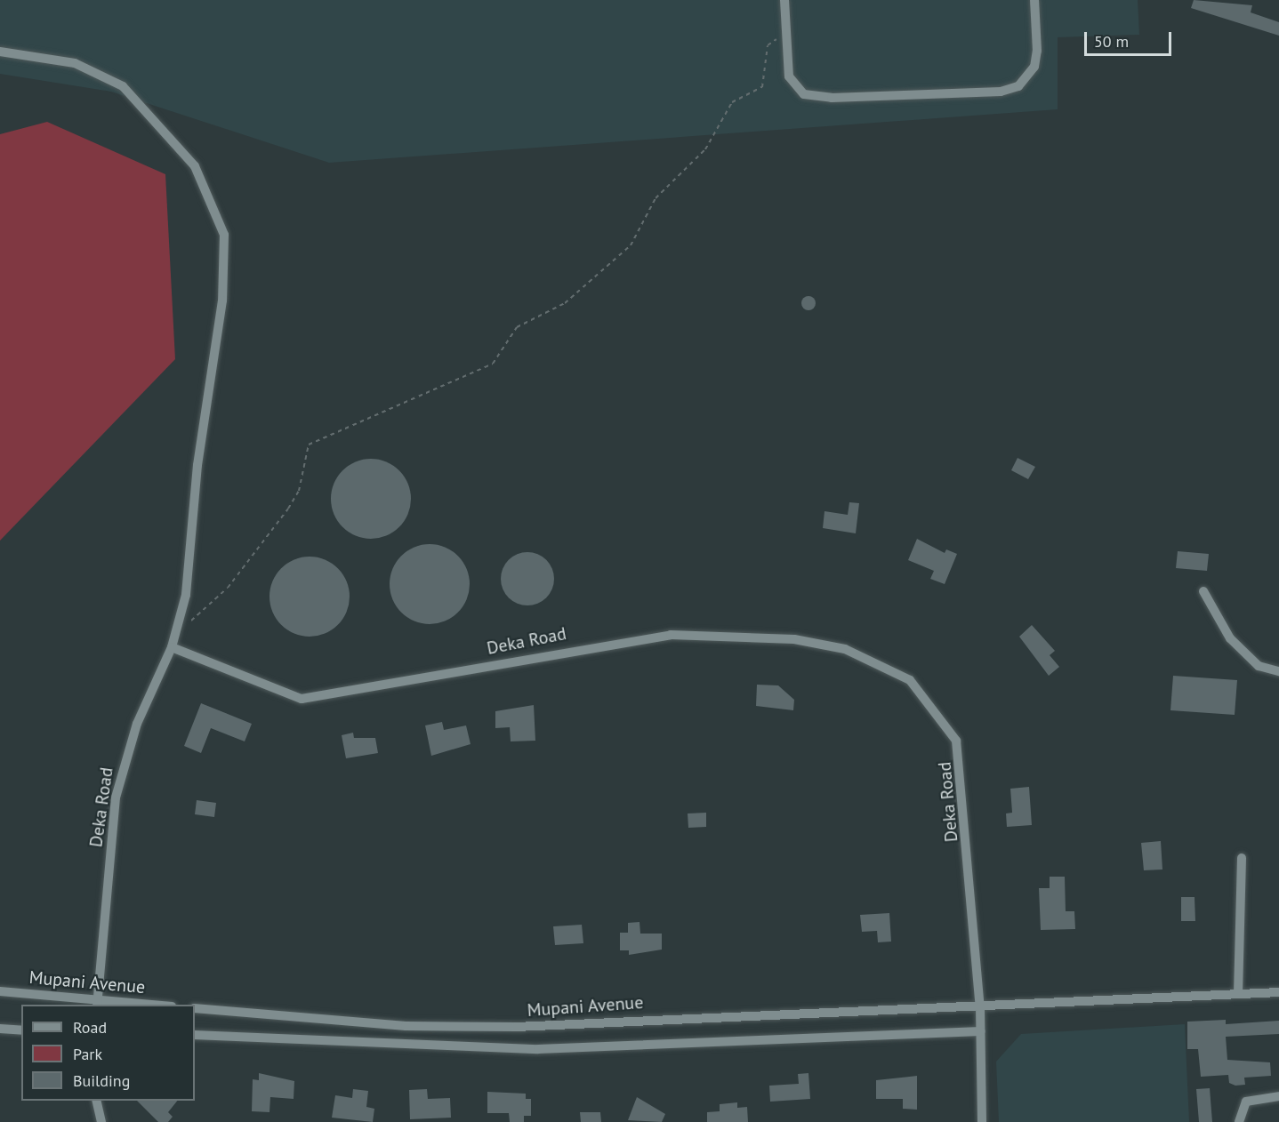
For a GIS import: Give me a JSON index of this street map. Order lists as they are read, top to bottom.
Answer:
{
  "streets": {
    "street": ["Deka Road", "Mupani Avenue"]
  },
  "crossings": [
    ["Deka Road", "Mupani Avenue"]
  ],
  "legend": ["Road", "Park", "Building"],
  "scale_bar": "50 m"
}
